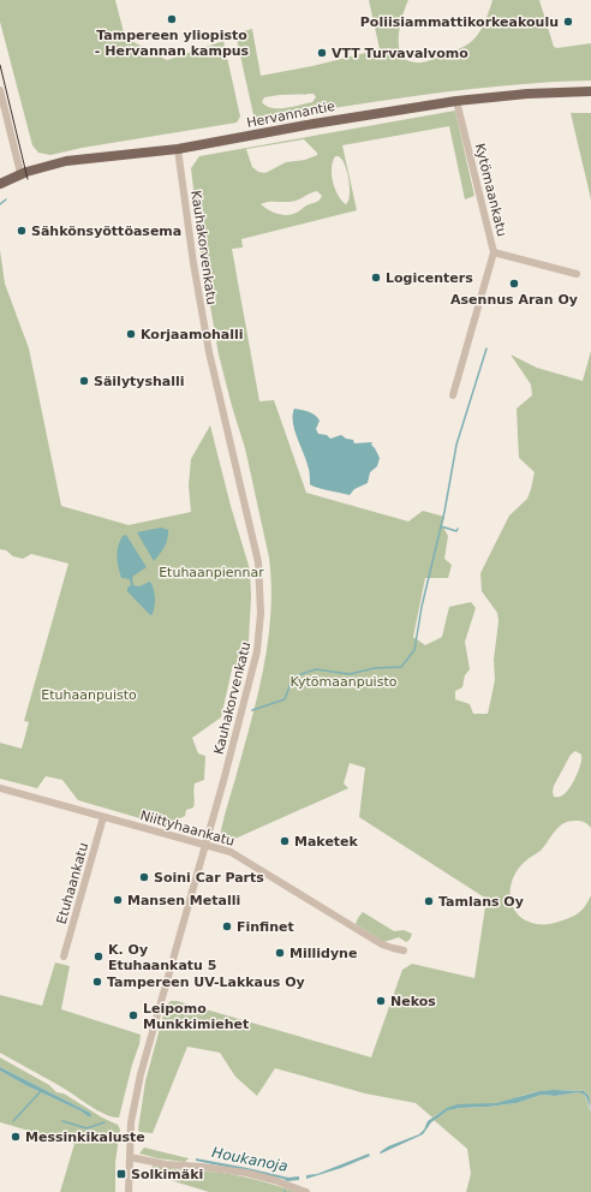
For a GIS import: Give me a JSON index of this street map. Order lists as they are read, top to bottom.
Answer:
{
  "streets": {
    "main road": ["Hervannantie"],
    "street": [
      "Kytömaankatu",
      "Kauhakorvenkatu",
      "Niittyhaankatu",
      "Etuhaankatu"
    ]
  },
  "crossings": [
    ["Hervannantie", "Kytömaankatu"],
    ["Hervannantie", "Kauhakorvenkatu"],
    ["Kauhakorvenkatu", "Niittyhaankatu"],
    ["Niittyhaankatu", "Etuhaankatu"]
  ],
  "water": ["Houkanoja"],
  "parks": ["Etuhaanpiennar", "Kytömaanpuisto", "Etuhaanpuisto"],
  "places": {
    "other": [
      "Tampereen yliopisto - Hervannan kampus",
      "Poliisiammattikorkeakoulu",
      "VTT Turvavalvomo",
      "Sähkönsyöttöasema",
      "Logicenters",
      "Asennus Aran Oy",
      "Korjaamohalli",
      "Säilytyshalli",
      "Maketek",
      "Soini Car Parts",
      "Mansen Metalli",
      "Tamlans Oy",
      "Finfinet",
      "Millidyne",
      "K. Oy Etuhaankatu 5",
      "Tampereen UV-Lakkaus Oy",
      "Nekos",
      "Leipomo Munkkimiehet",
      "Messinkikaluste"
    ],
    "transit": ["Solkimäki"]
  }
}
